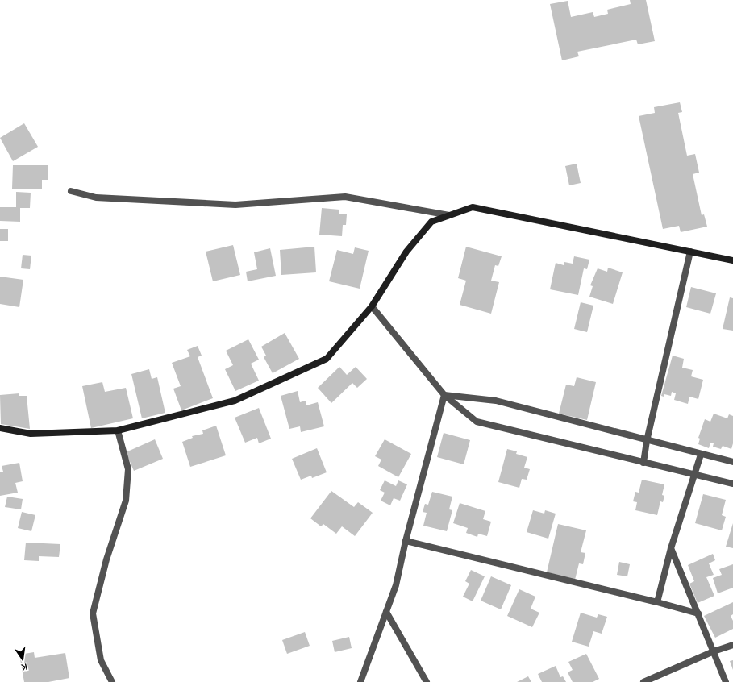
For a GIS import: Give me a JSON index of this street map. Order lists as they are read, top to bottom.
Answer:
{
  "north": "bottom"
}
